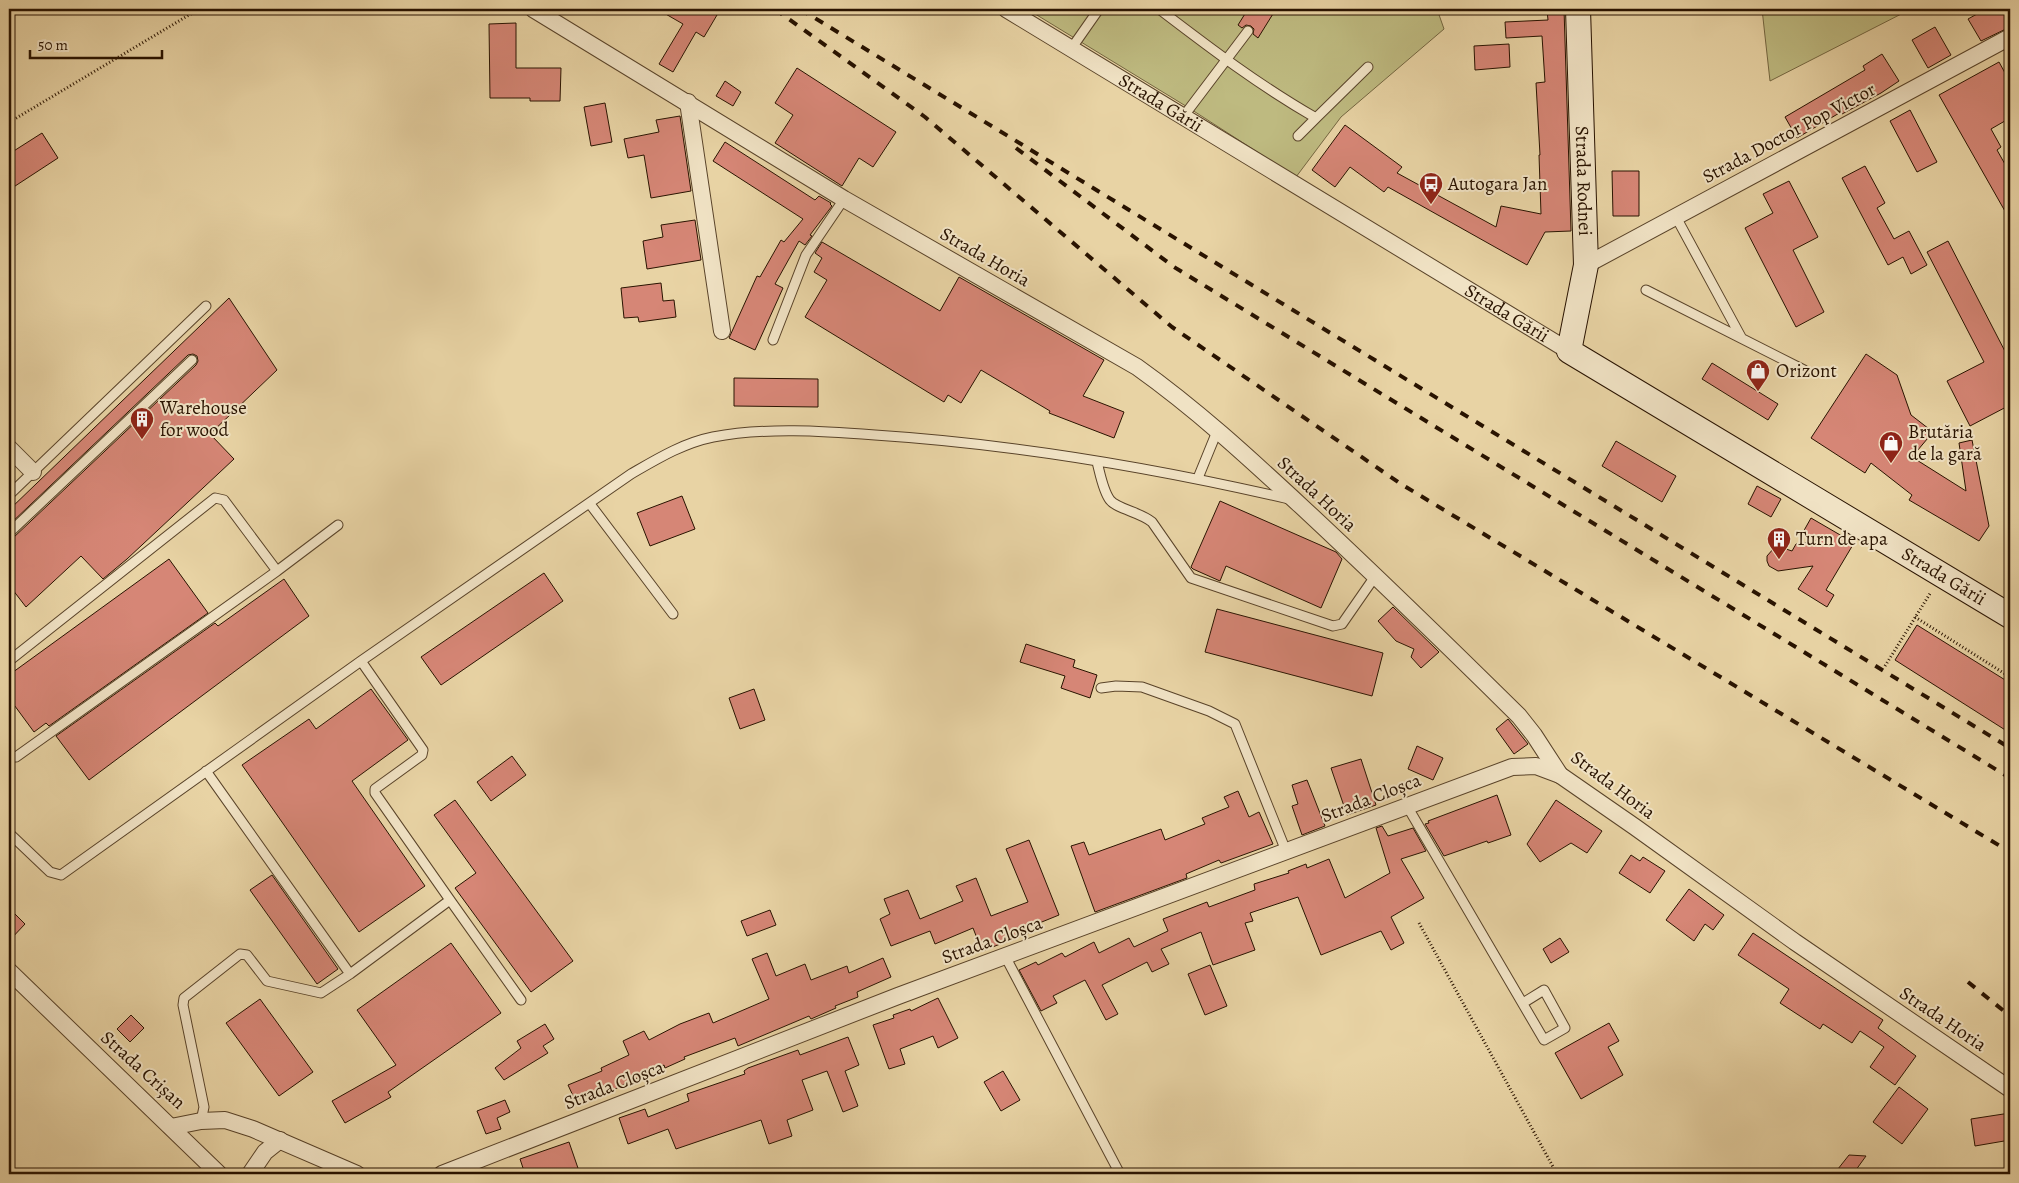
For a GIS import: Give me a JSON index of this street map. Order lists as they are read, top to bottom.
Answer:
{
  "streets": {
    "street": [
      "Strada Gării",
      "Strada Doctor Pop Victor",
      "Strada Rodnei",
      "Strada Horia",
      "Strada Cloșca",
      "Strada Crișan"
    ]
  },
  "crossings": [
    ["Strada Gării", "Strada Rodnei"],
    ["Strada Doctor Pop Victor", "Strada Rodnei"],
    ["Strada Horia", "Strada Cloșca"]
  ],
  "places": {
    "bus stop": ["Autogara Jan"],
    "shop": ["Orizont", "Brutăria de la gară"],
    "building": ["Warehouse for wood", "Turn de apa"]
  },
  "scale_bar": "50 m"
}
